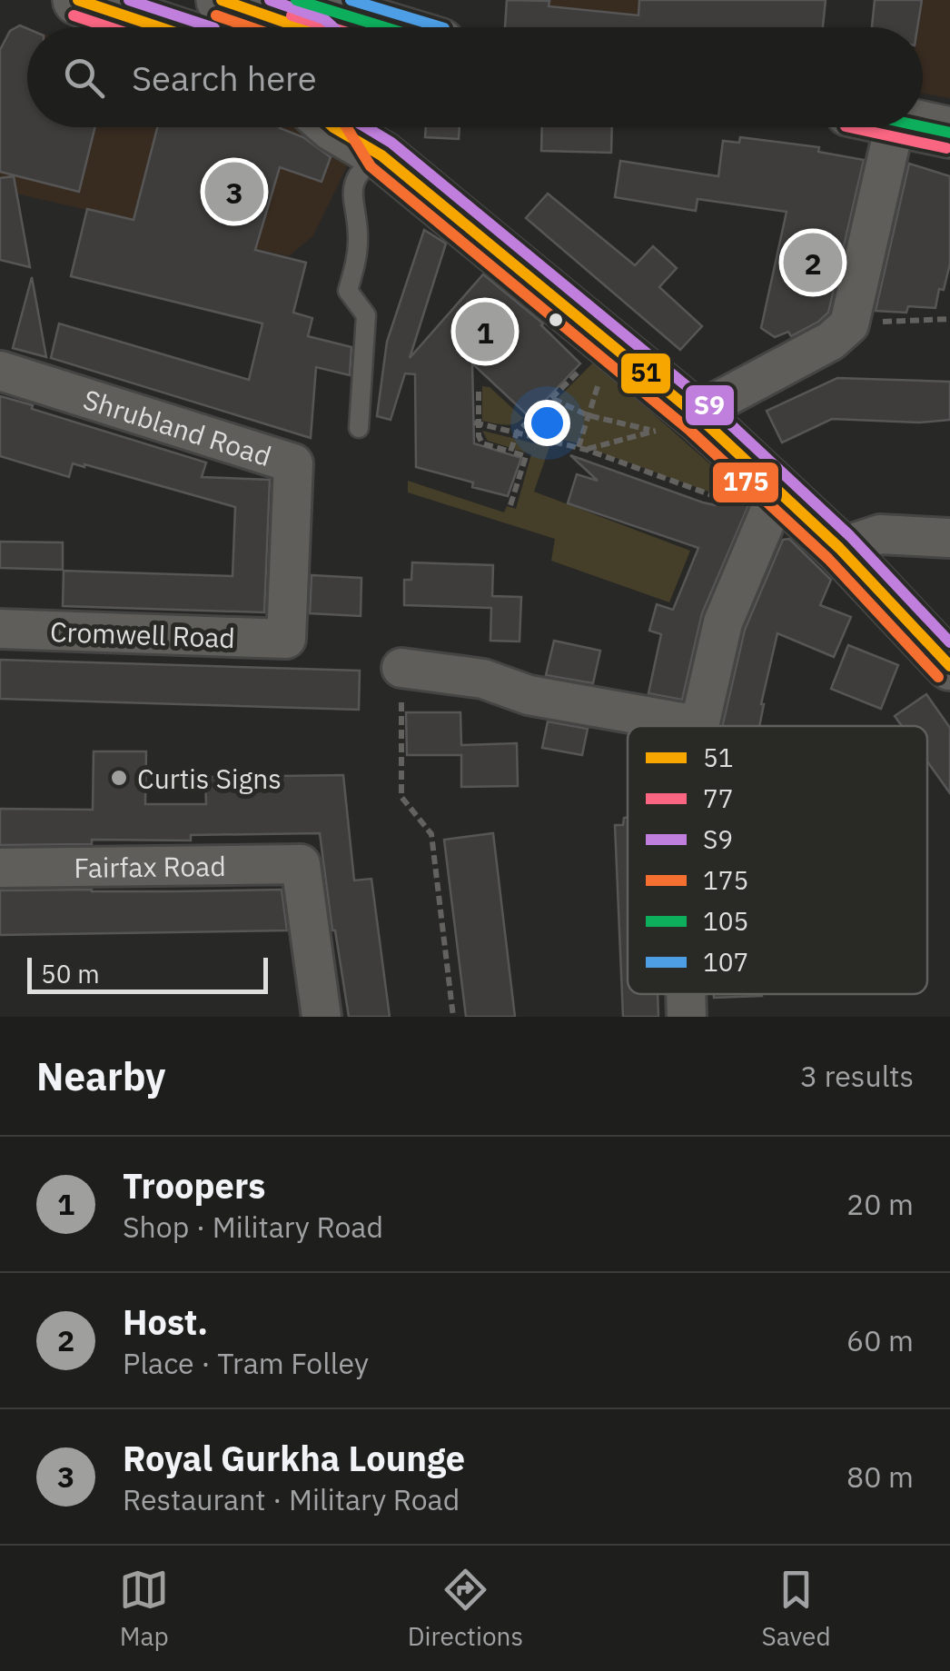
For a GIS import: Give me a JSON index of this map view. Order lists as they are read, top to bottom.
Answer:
{
  "streets": {
    "street": ["Shrubland Road", "Cromwell Road", "Fairfax Road"]
  },
  "crossings": [
    ["Shrubland Road", "Cromwell Road"]
  ],
  "places": ["Curtis Signs"],
  "lines": [
    "transit line 51",
    "transit line S9",
    "transit line 105",
    "transit line 107",
    "transit line 77",
    "transit line 175"
  ],
  "legend": [
    "51",
    "77",
    "S9",
    "175",
    "105",
    "107"
  ],
  "scale_bar": "50 m",
  "page": {
    "search": "Search here",
    "pins": ["3", "2", "1"],
    "scale": "50 m",
    "heading": ["Nearby", "3 results"],
    "list": [
      {
        "mark": "1",
        "name": "Troopers",
        "note": "Shop · Military Road",
        "value": "20 m"
      },
      {
        "mark": "2",
        "name": "Host.",
        "note": "Place · Tram Folley",
        "value": "60 m"
      },
      {
        "mark": "3",
        "name": "Royal Gurkha Lounge",
        "note": "Restaurant · Military Road",
        "value": "80 m"
      }
    ],
    "nav": ["Map", "Directions", "Saved"]
  }
}
